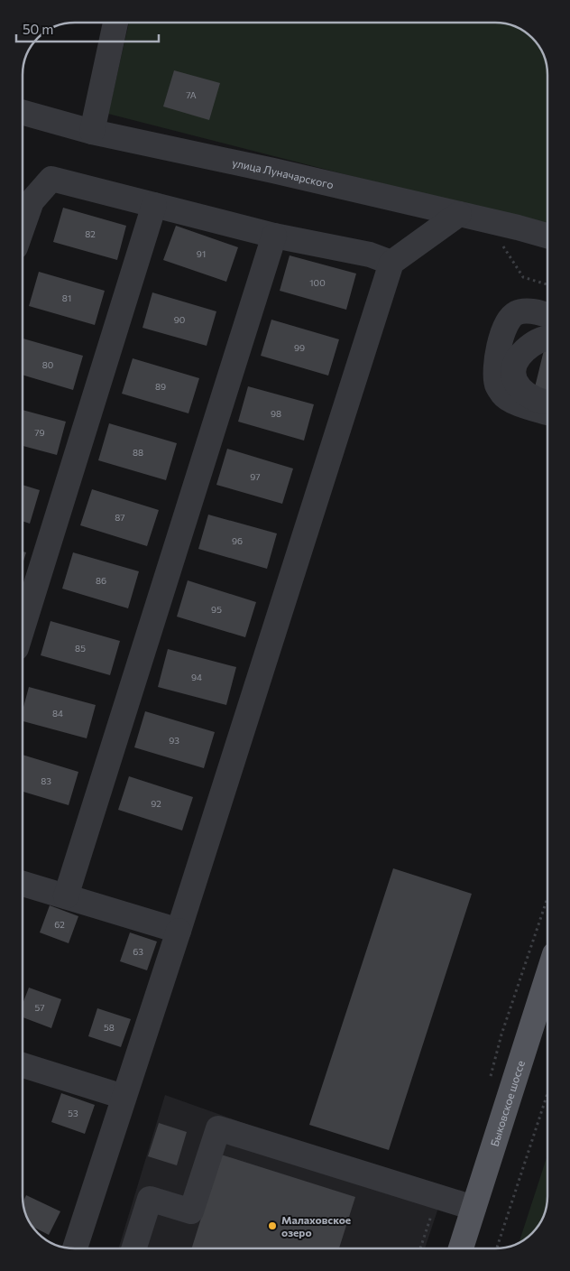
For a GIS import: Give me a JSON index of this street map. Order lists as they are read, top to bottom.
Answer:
{
  "streets": {
    "main road": ["Быковское шоссе"],
    "street": ["улица Луначарского"]
  },
  "places": ["Малаховское озеро"],
  "house_numbers": [
    "7А",
    "82",
    "91",
    "100",
    "81",
    "90",
    "99",
    "80",
    "89",
    "98",
    "79",
    "88",
    "97",
    "87",
    "96",
    "86",
    "95",
    "85",
    "94",
    "84",
    "93",
    "83",
    "92",
    "62",
    "63",
    "57",
    "58",
    "53"
  ],
  "scale_bar": "50 m"
}
